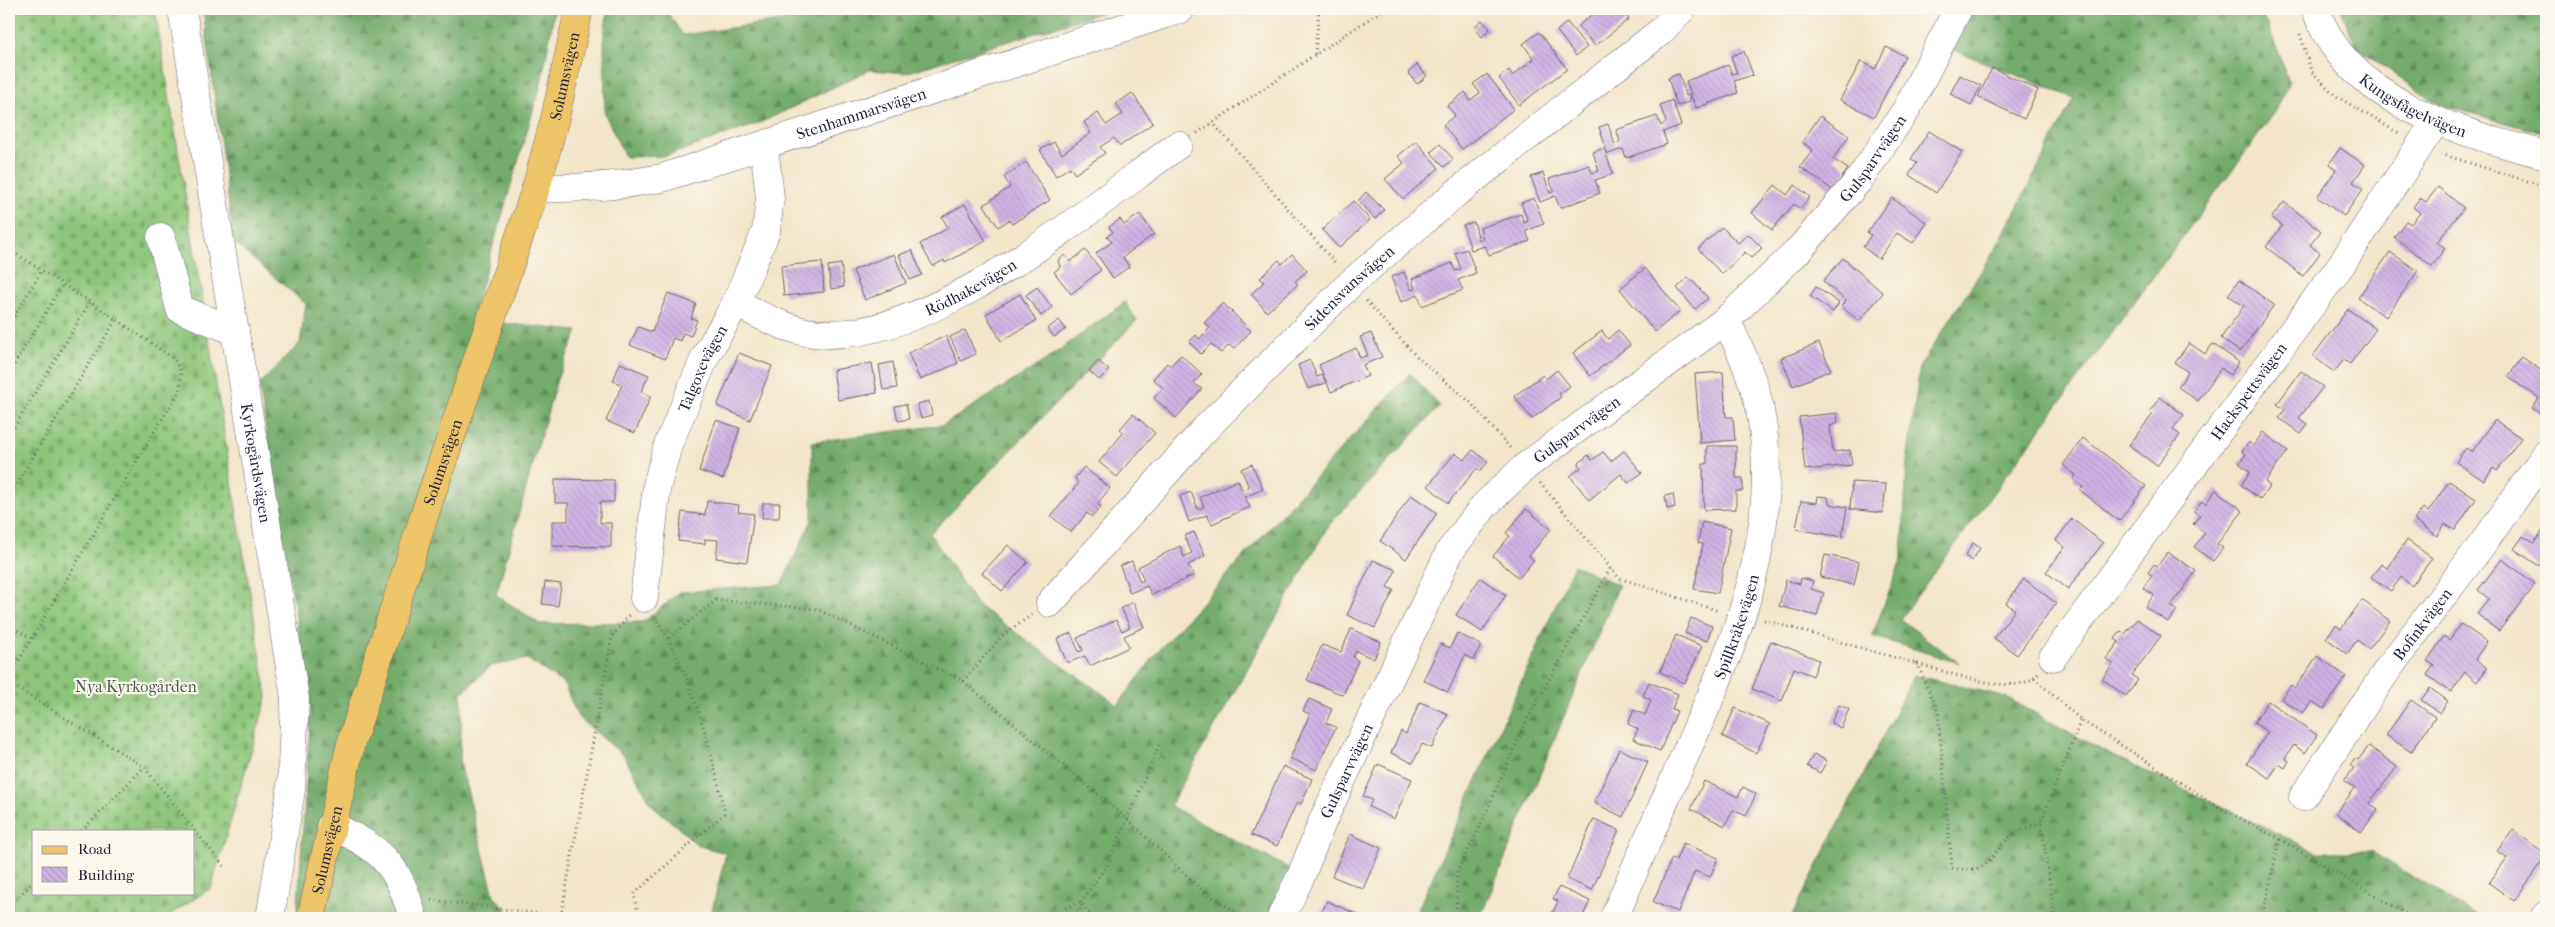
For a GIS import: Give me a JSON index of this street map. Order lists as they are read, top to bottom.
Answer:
{
  "streets": {
    "main road": ["Solumsvägen"],
    "street": [
      "Kungsfågelvägen",
      "Stenhammarsvägen",
      "Gulsparvvägen",
      "Rödhakevägen",
      "Sidensvansvägen",
      "Talgoxevägen",
      "Hackspettsvägen",
      "Kyrkogårdsvägen",
      "Bofinkvägen",
      "Spillkråkevägen"
    ]
  },
  "crossings": [
    ["Solumsvägen", "Stenhammarsvägen"],
    ["Kungsfågelvägen", "Hackspettsvägen"],
    ["Stenhammarsvägen", "Talgoxevägen"],
    ["Gulsparvvägen", "Spillkråkevägen"],
    ["Rödhakevägen", "Talgoxevägen"]
  ],
  "parks": ["Nya Kyrkogården"],
  "legend": ["Road", "Building"]
}
